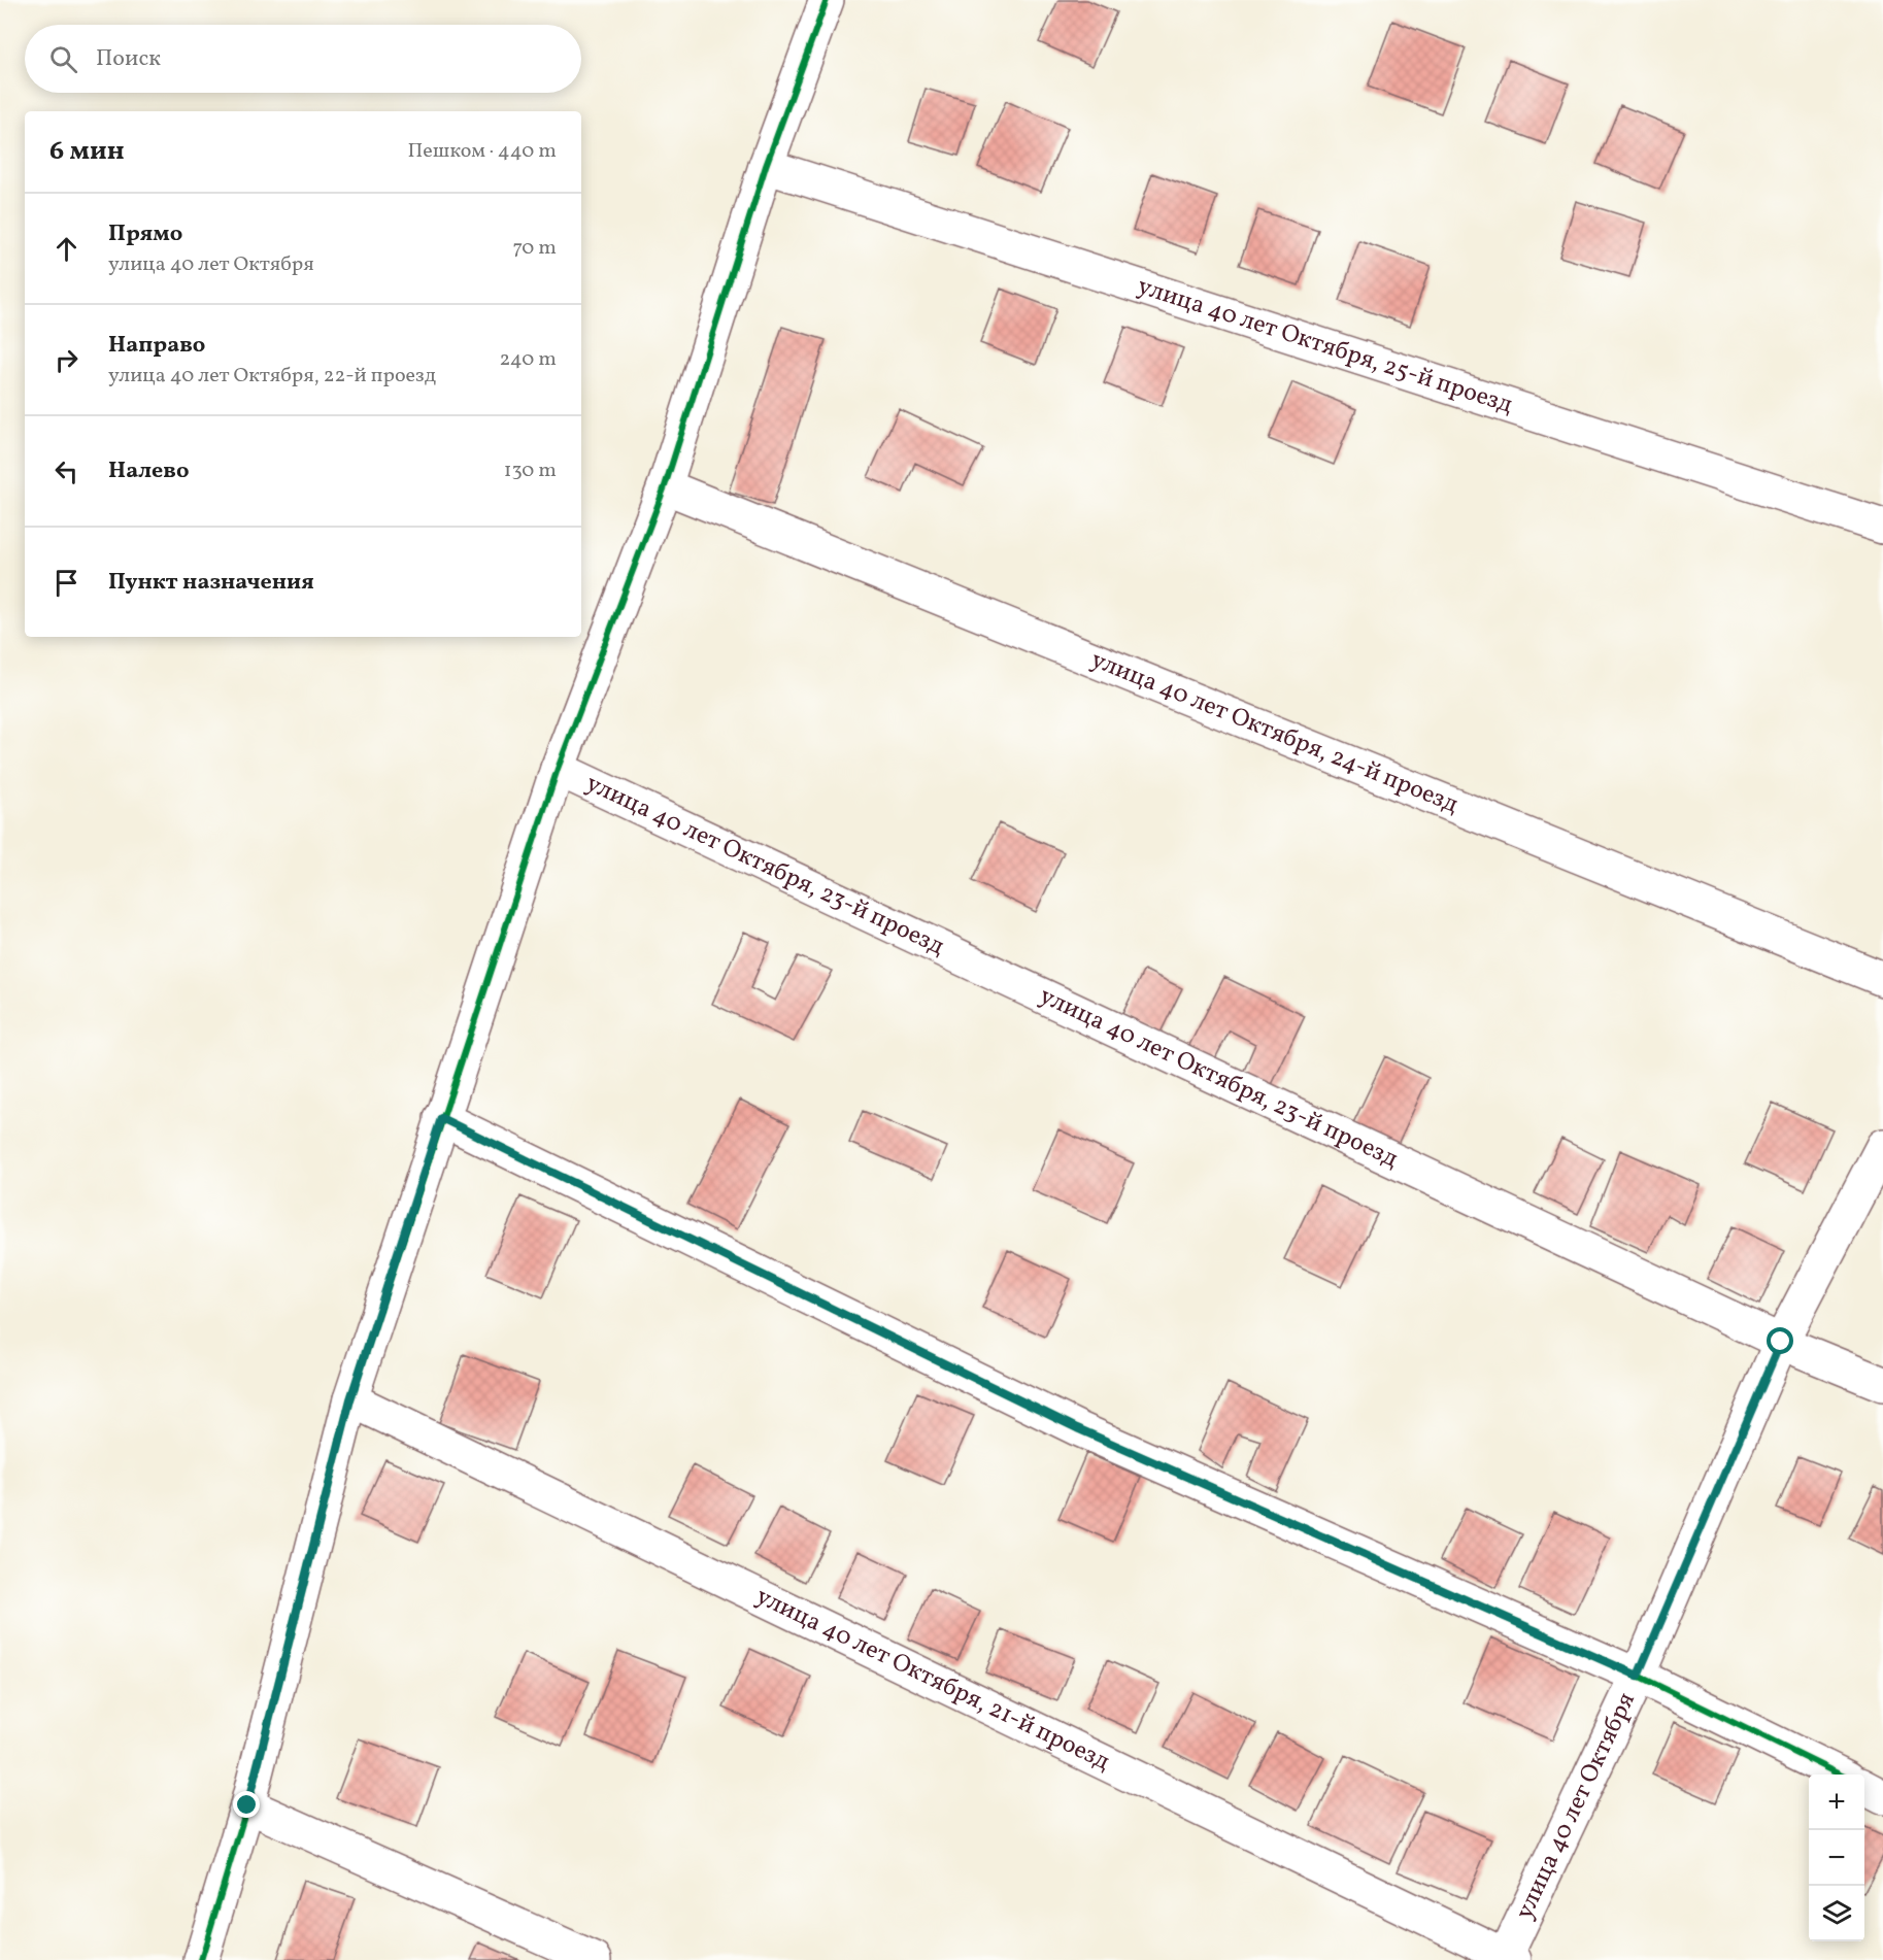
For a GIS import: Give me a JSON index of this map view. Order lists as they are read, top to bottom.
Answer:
{
  "streets": {
    "street": [
      "улица 40 лет Октября, 25-й проезд",
      "улица 40 лет Октября, 24-й проезд",
      "улица 40 лет Октября, 23-й проезд",
      "улица 40 лет Октября, 21-й проезд",
      "улица 40 лет Октября"
    ]
  },
  "crossings": [
    ["улица 40 лет Октября, 23-й проезд", "улица 40 лет Октября"],
    ["улица 40 лет Октября, 21-й проезд", "улица 40 лет Октября"]
  ],
  "page": {
    "search": "Поиск",
    "heading": ["6 мин", "Пешком · 440 m"],
    "list": [
      ["Прямо", "улица 40 лет Октября", "70 m"],
      ["Направо", "улица 40 лет Октября, 22-й проезд", "240 m"],
      ["Налево", "130 m"],
      "Пункт назначения"
    ],
    "map_buttons": ["+", "−"]
  }
}
